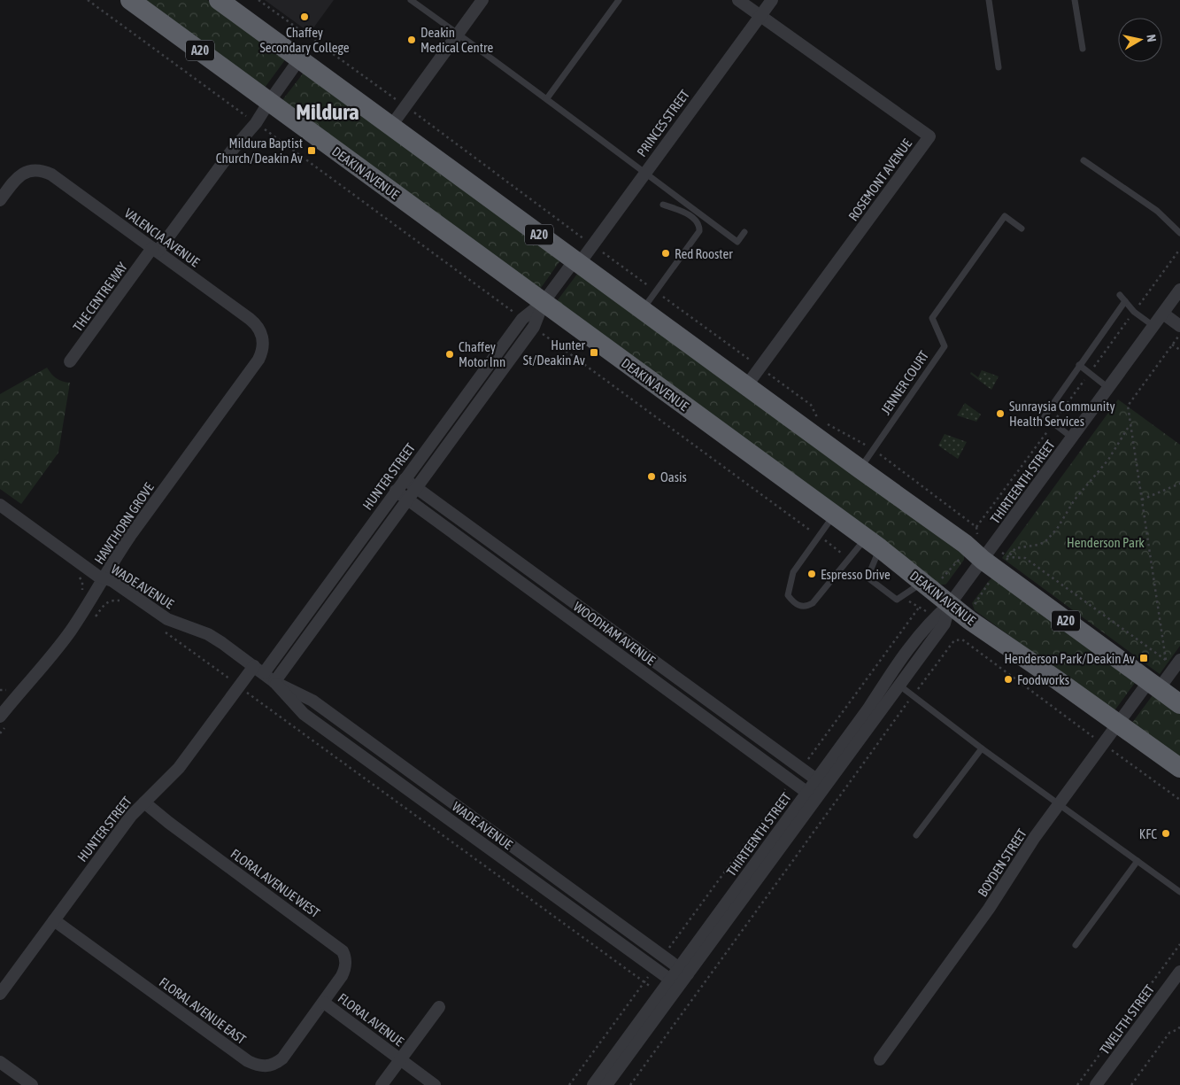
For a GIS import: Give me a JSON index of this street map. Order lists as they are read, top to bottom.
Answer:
{
  "streets": {
    "highway": ["A20", "DEAKIN AVENUE"],
    "street": [
      "PRINCES STREET",
      "ROSEMONT AVENUE",
      "VALENCIA AVENUE",
      "THE CENTRE WAY",
      "HUNTER STREET",
      "THIRTEENTH STREET",
      "HAWTHORN GROVE",
      "WADE AVENUE",
      "WOODHAM AVENUE",
      "BOYDEN STREET",
      "FLORAL AVENUE WEST",
      "FLORAL AVENUE EAST",
      "FLORAL AVENUE",
      "TWELFTH STREET"
    ],
    "lane": ["JENNER COURT"]
  },
  "crossings": [
    ["A20", "PRINCES STREET"],
    ["A20", "ROSEMONT AVENUE"],
    ["A20", "THE CENTRE WAY"],
    ["A20", "JENNER COURT"],
    ["A20", "HUNTER STREET"],
    ["A20", "THIRTEENTH STREET"],
    ["A20", "BOYDEN STREET"],
    ["PRINCES STREET", "ROSEMONT AVENUE"],
    ["PRINCES STREET", "HUNTER STREET"],
    ["DEAKIN AVENUE", "THE CENTRE WAY"],
    ["DEAKIN AVENUE", "HUNTER STREET"],
    ["DEAKIN AVENUE", "THIRTEENTH STREET"],
    ["DEAKIN AVENUE", "BOYDEN STREET"],
    ["VALENCIA AVENUE", "THE CENTRE WAY"],
    ["VALENCIA AVENUE", "HAWTHORN GROVE"],
    ["HUNTER STREET", "WADE AVENUE"],
    ["HUNTER STREET", "WOODHAM AVENUE"],
    ["HUNTER STREET", "FLORAL AVENUE WEST"],
    ["HUNTER STREET", "FLORAL AVENUE EAST"],
    ["THIRTEENTH STREET", "WADE AVENUE"],
    ["THIRTEENTH STREET", "WOODHAM AVENUE"],
    ["HAWTHORN GROVE", "WADE AVENUE"],
    ["FLORAL AVENUE WEST", "FLORAL AVENUE EAST"],
    ["FLORAL AVENUE WEST", "FLORAL AVENUE"],
    ["FLORAL AVENUE EAST", "FLORAL AVENUE"]
  ],
  "districts": ["Mildura"],
  "parks": ["Henderson Park"],
  "places": {
    "other": [
      "Chaffey Secondary College",
      "Deakin Medical Centre",
      "Red Rooster",
      "Chaffey Motor Inn",
      "Sunraysia Community Health Services",
      "Oasis",
      "Espresso Drive",
      "Foodworks",
      "KFC"
    ],
    "transit": ["Mildura Baptist Church/Deakin Av", "Hunter St/Deakin Av", "Henderson Park/Deakin Av"]
  },
  "north": "right"
}
